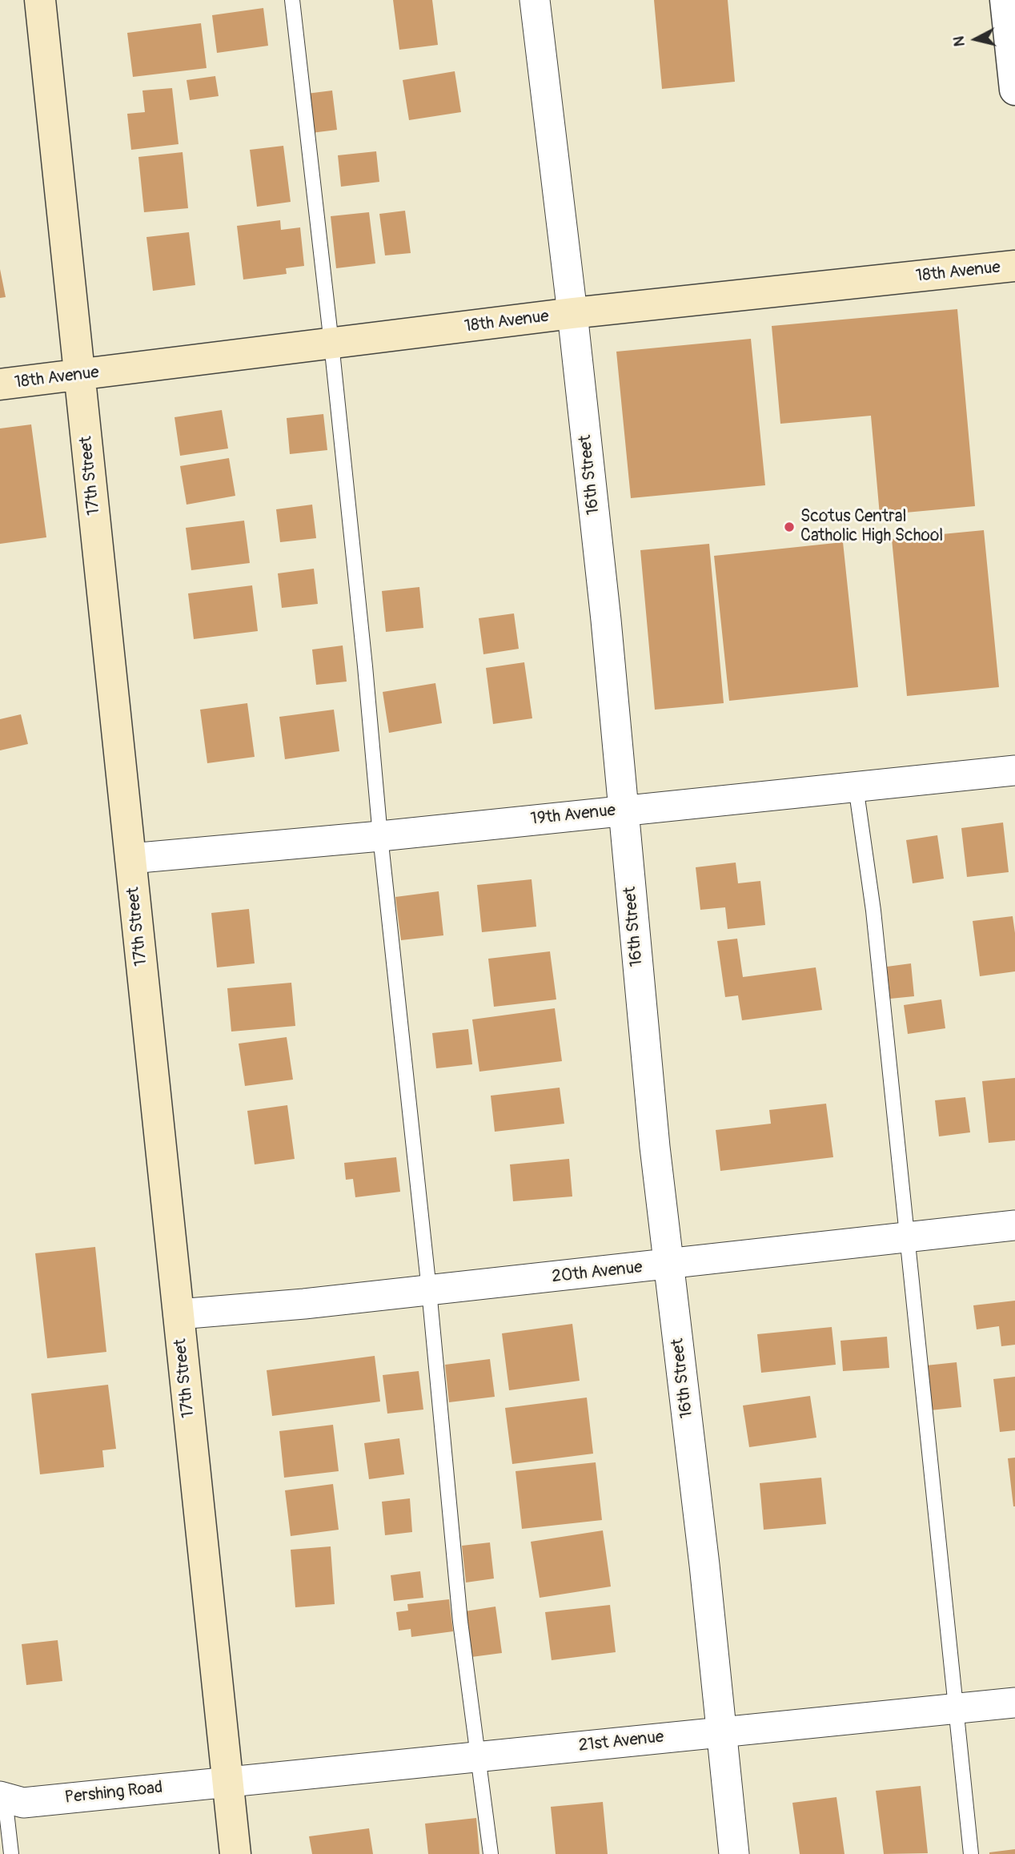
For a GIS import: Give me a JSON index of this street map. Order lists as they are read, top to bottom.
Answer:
{
  "streets": {
    "main road": ["18th Avenue", "17th Street"],
    "street": [
      "16th Street",
      "19th Avenue",
      "20th Avenue",
      "21st Avenue",
      "Pershing Road"
    ]
  },
  "crossings": [
    ["18th Avenue", "16th Street"],
    ["18th Avenue", "17th Street"],
    ["16th Street", "19th Avenue"],
    ["16th Street", "20th Avenue"],
    ["16th Street", "21st Avenue"],
    ["17th Street", "19th Avenue"],
    ["17th Street", "20th Avenue"],
    ["17th Street", "21st Avenue"],
    ["17th Street", "Pershing Road"],
    ["21st Avenue", "Pershing Road"]
  ],
  "places": ["Scotus Central Catholic High School"],
  "north": "left"
}
